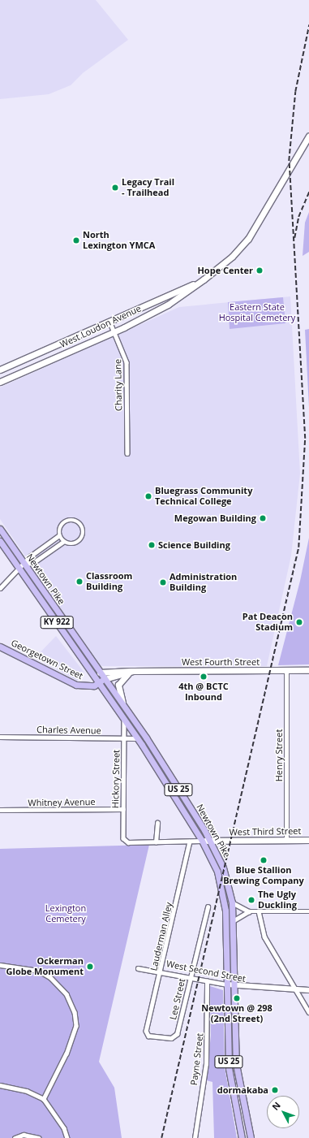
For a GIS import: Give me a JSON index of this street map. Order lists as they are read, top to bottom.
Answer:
{
  "streets": {
    "main road": [
      "West Loudon Avenue",
      "Newtown Pike",
      "KY 922",
      "Georgetown Street",
      "West Fourth Street",
      "US 25",
      "West Third Street"
    ],
    "street": [
      "Charity Lane",
      "Charles Avenue",
      "Henry Street",
      "Hickory Street",
      "Whitney Avenue",
      "Lauderman Alley",
      "West Second Street",
      "Lee Street",
      "Payne Street"
    ]
  },
  "crossings": [
    ["West Loudon Avenue", "Charity Lane"],
    ["Newtown Pike", "Georgetown Street"],
    ["Newtown Pike", "West Fourth Street"],
    ["Newtown Pike", "Charles Avenue"],
    ["Newtown Pike", "Hickory Street"],
    ["Newtown Pike", "West Third Street"],
    ["Newtown Pike", "West Second Street"],
    ["Georgetown Street", "West Fourth Street"],
    ["West Fourth Street", "Henry Street"],
    ["Charles Avenue", "Hickory Street"],
    ["Henry Street", "West Third Street"],
    ["Hickory Street", "Whitney Avenue"],
    ["Lauderman Alley", "West Second Street"],
    ["Lauderman Alley", "Lee Street"],
    ["West Second Street", "Lee Street"],
    ["West Second Street", "Payne Street"]
  ],
  "parks": ["Eastern State Hospital Cemetery", "Lexington Cemetery"],
  "places": [
    "Legacy Trail - Trailhead",
    "North Lexington YMCA",
    "Hope Center",
    "Bluegrass Community Technical College",
    "Megowan Building",
    "Science Building",
    "Classroom Building",
    "Administration Building",
    "Pat Deacon Stadium",
    "4th @ BCTC Inbound",
    "Blue Stallion Brewing Company",
    "The Ugly Duckling",
    "Ockerman Globe Monument",
    "Newtown @ 298 (2nd Street)",
    "dormakaba"
  ],
  "north": "top left"
}
